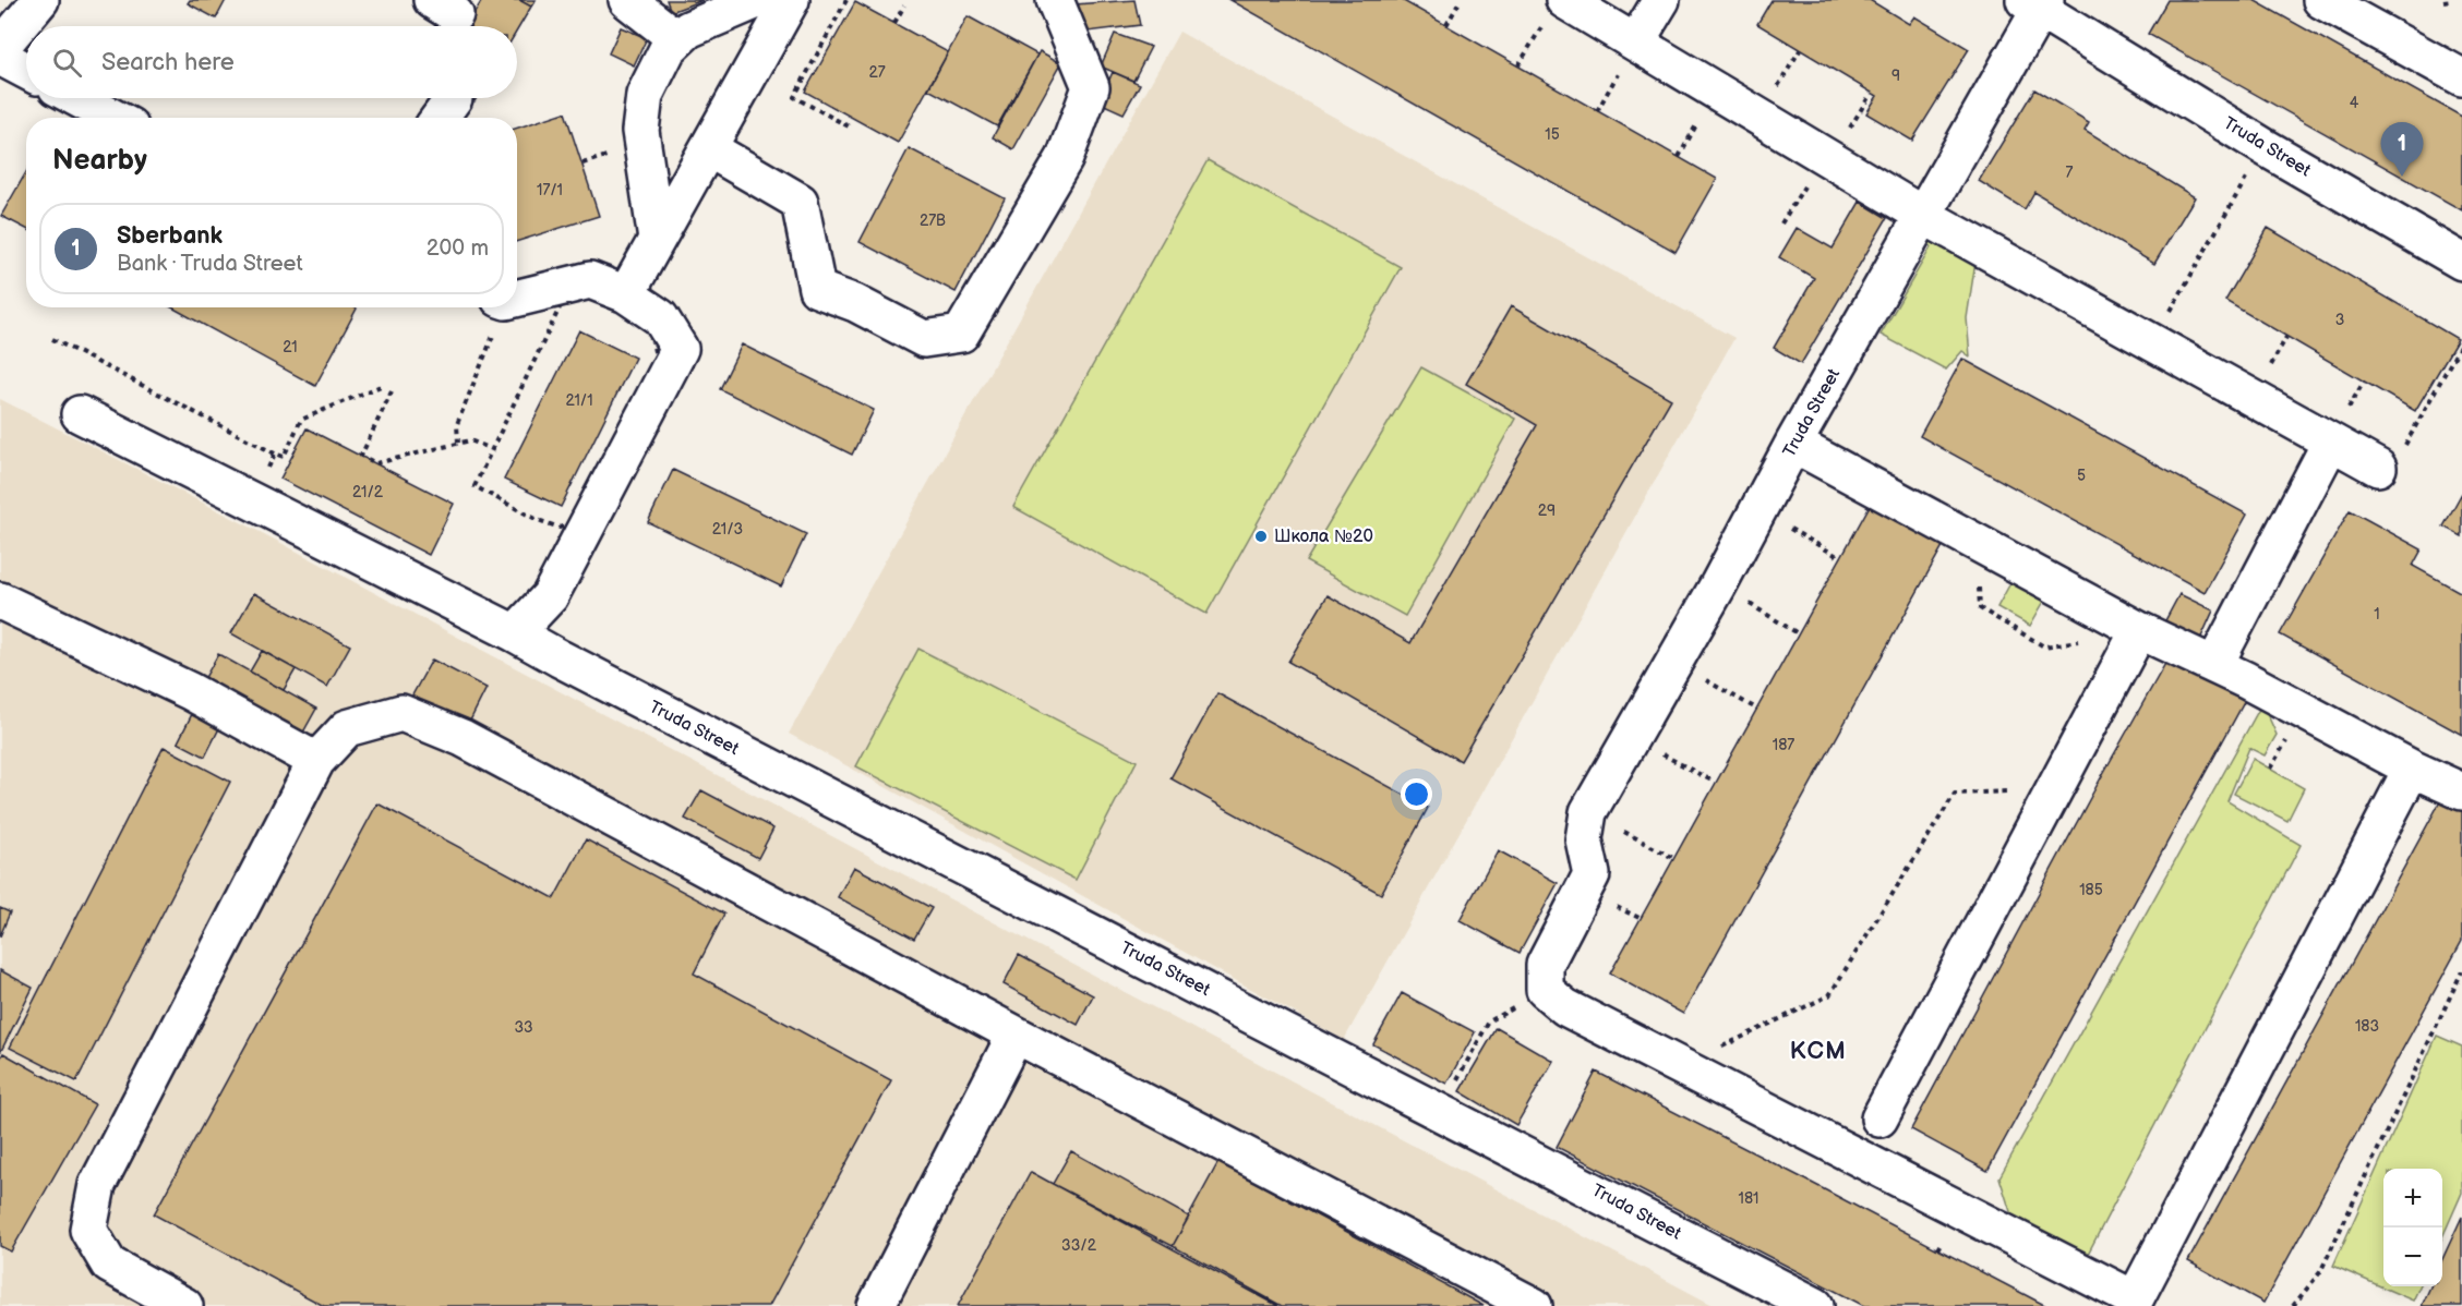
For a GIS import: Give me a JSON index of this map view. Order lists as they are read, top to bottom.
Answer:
{
  "streets": {
    "street": ["Truda Street"]
  },
  "districts": ["КСМ"],
  "places": ["Школа №20"],
  "house_numbers": [
    "27",
    "9",
    "4",
    "15",
    "7",
    "17/1",
    "27В",
    "3",
    "21",
    "21/1",
    "5",
    "21/2",
    "29",
    "21/3",
    "1",
    "187",
    "185",
    "183",
    "33",
    "181",
    "33/2"
  ],
  "page": {
    "search": "Search here",
    "heading": "Nearby",
    "pins": "1",
    "list": [
      {
        "mark": "1",
        "name": "Sberbank",
        "note": "Bank · Truda Street",
        "value": "200 m"
      }
    ],
    "map_buttons": ["+", "−"]
  }
}
